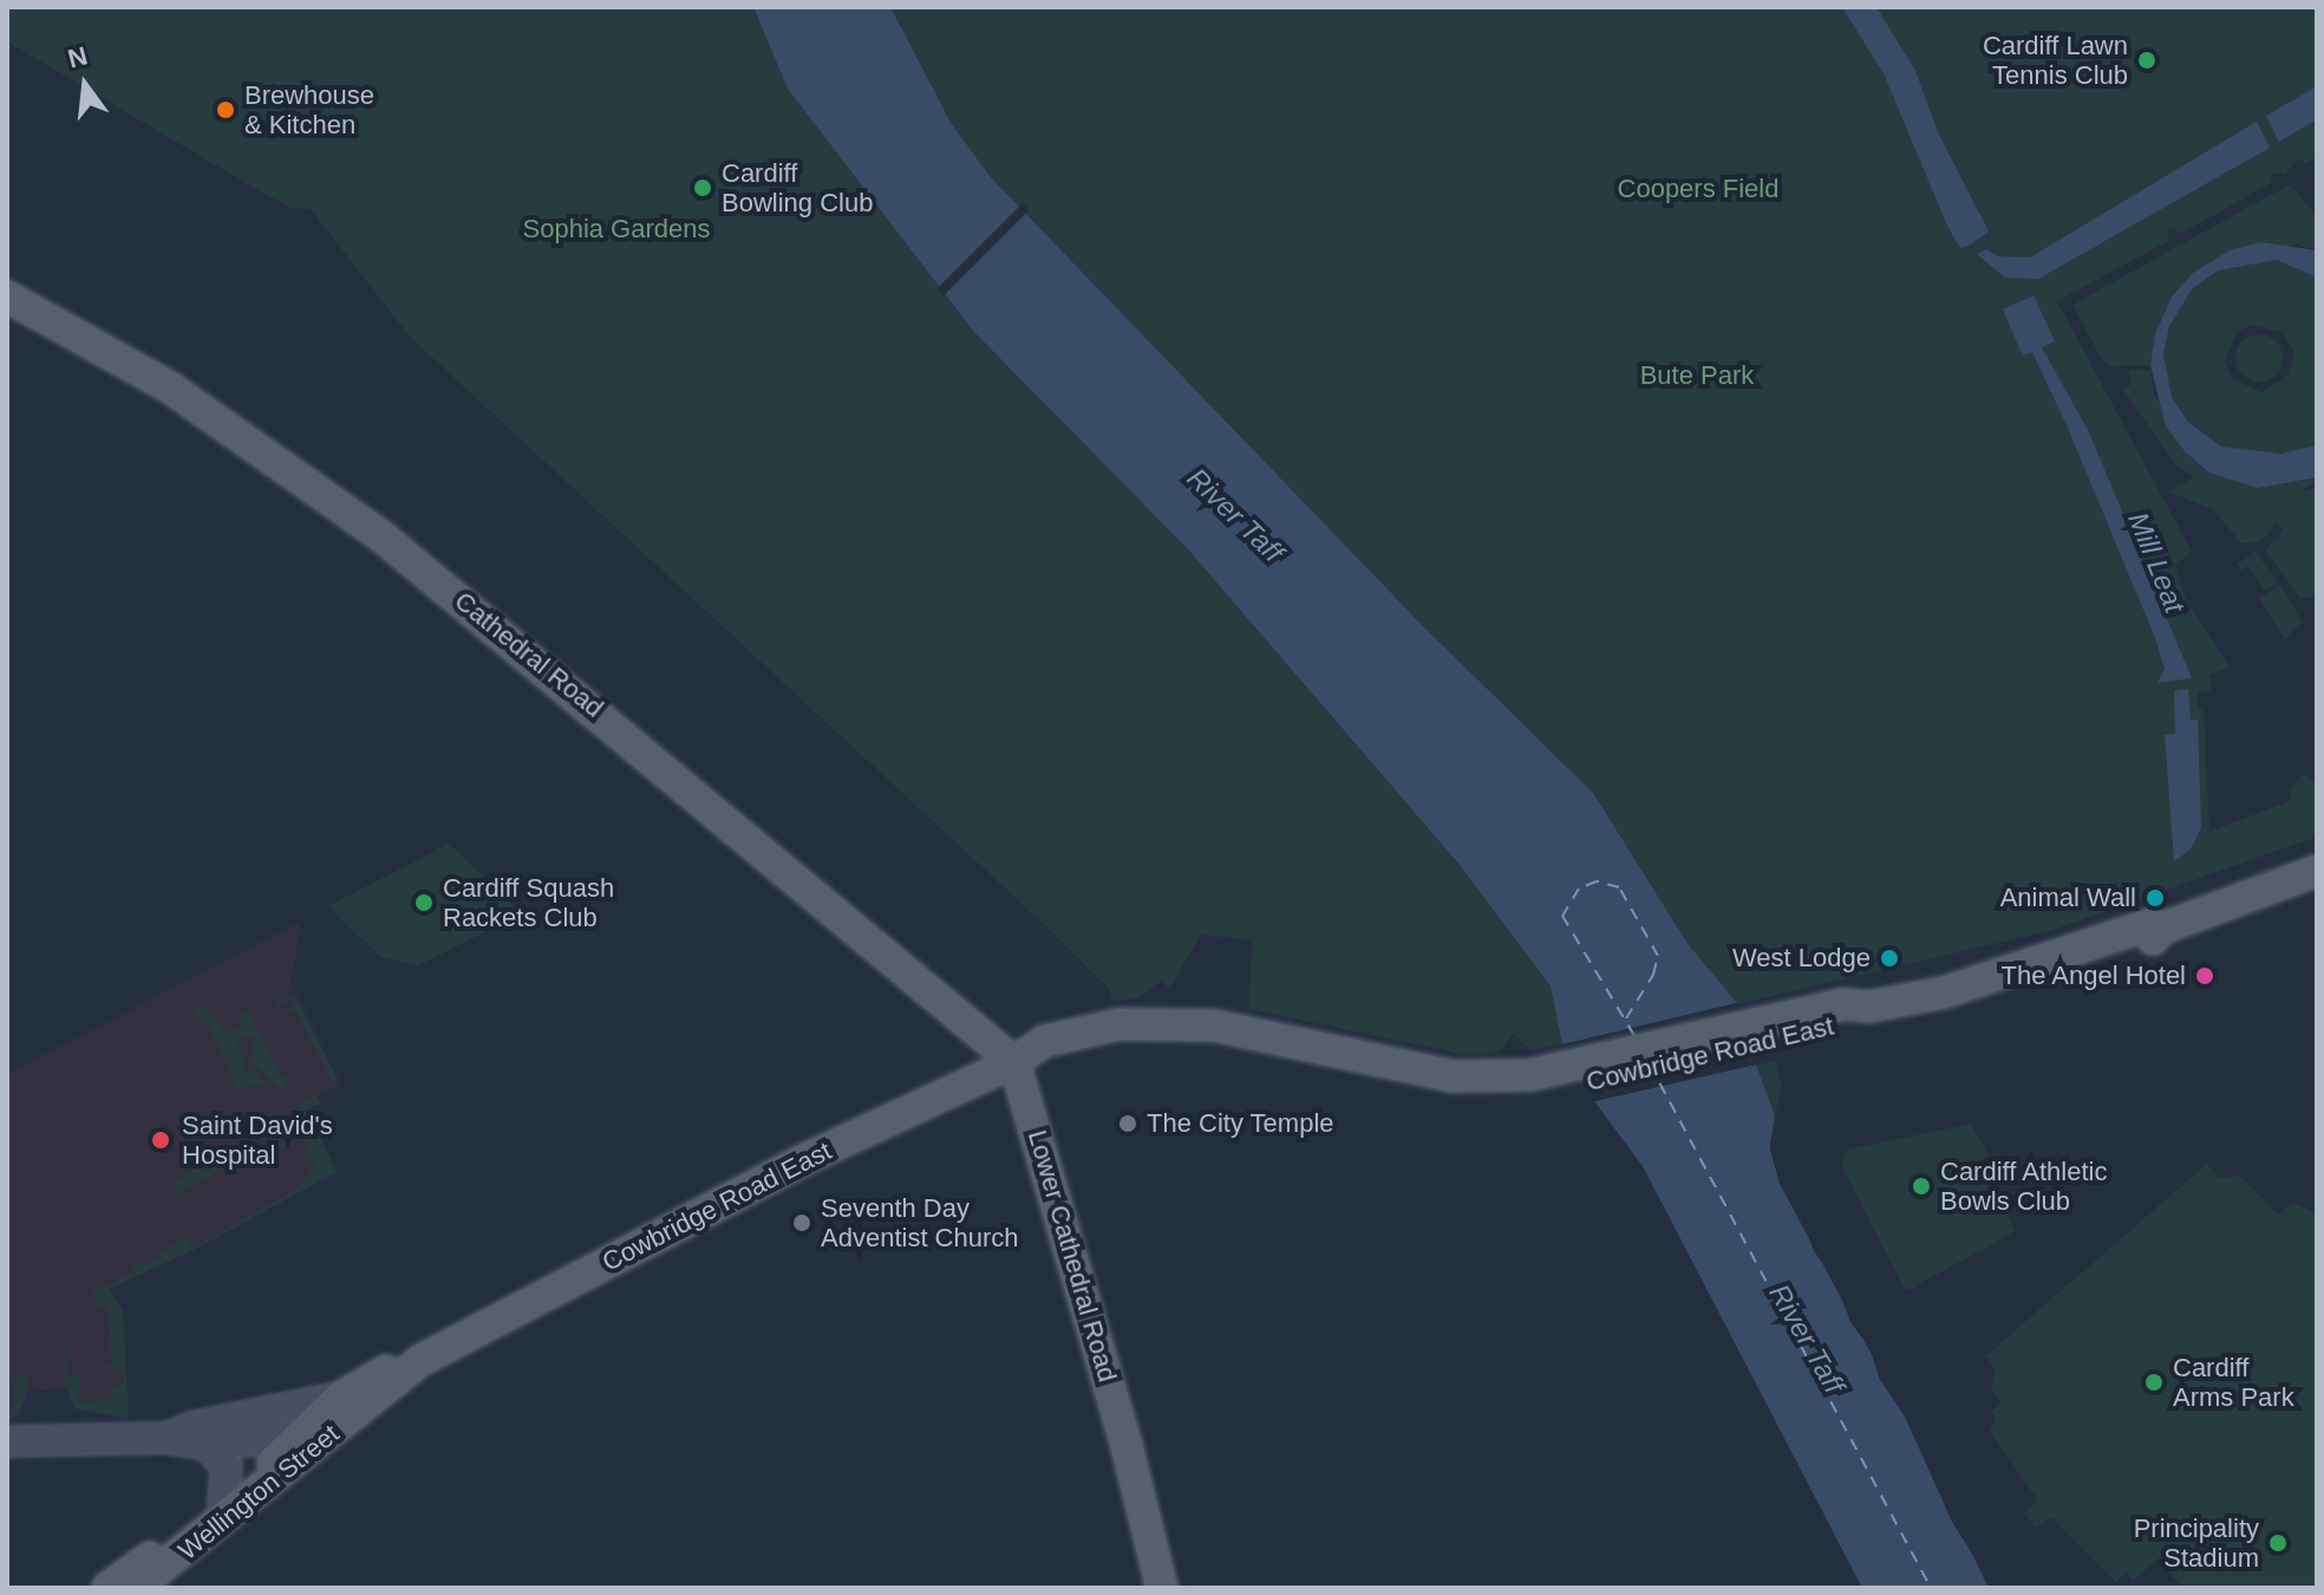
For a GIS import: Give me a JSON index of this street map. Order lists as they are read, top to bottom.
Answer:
{
  "streets": {
    "main road": [
      "Cathedral Road",
      "Cowbridge Road East",
      "Lower Cathedral Road",
      "Wellington Street"
    ]
  },
  "crossings": [
    ["Cathedral Road", "Cowbridge Road East"],
    ["Cathedral Road", "Lower Cathedral Road"],
    ["Cowbridge Road East", "Lower Cathedral Road"],
    ["Cowbridge Road East", "Wellington Street"]
  ],
  "water": ["River Taff", "Mill Leat"],
  "parks": ["Coopers Field", "Sophia Gardens", "Bute Park"],
  "places": [
    "Cardiff Lawn Tennis Club",
    "Brewhouse & Kitchen",
    "Cardiff Bowling Club",
    "Animal Wall",
    "Cardiff Squash Rackets Club",
    "West Lodge",
    "The Angel Hotel",
    "The City Temple",
    "Saint David's Hospital",
    "Cardiff Athletic Bowls Club",
    "Seventh Day Adventist Church",
    "Cardiff Arms Park",
    "Principality Stadium"
  ],
  "north": "top"
}
